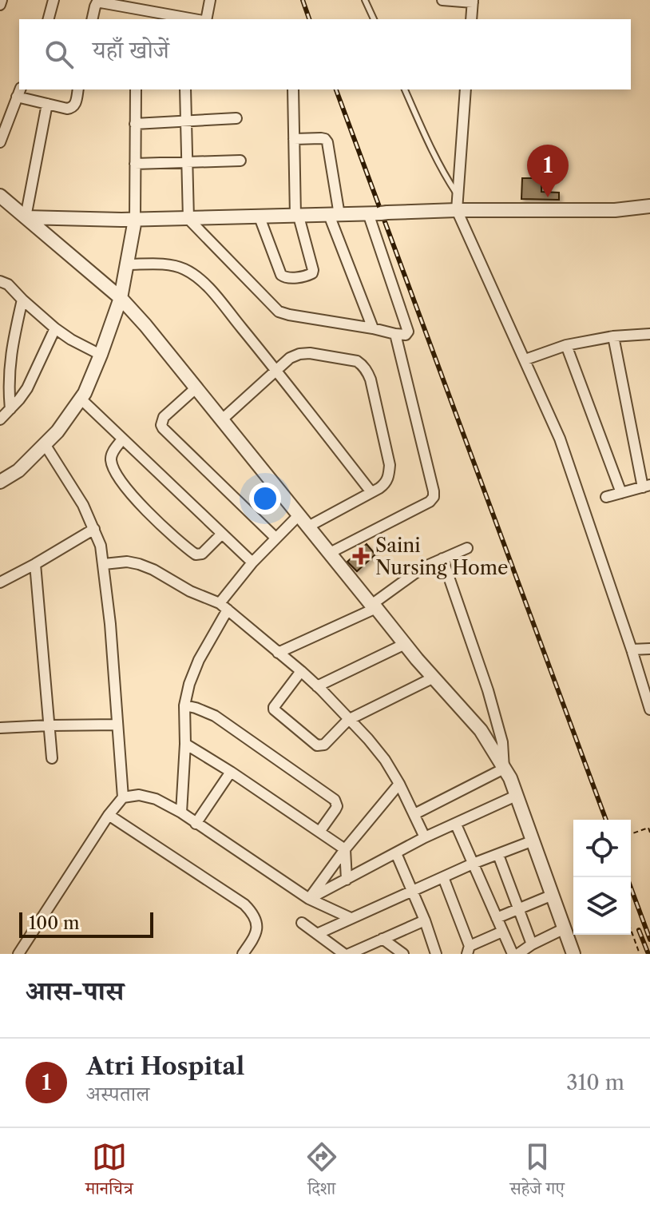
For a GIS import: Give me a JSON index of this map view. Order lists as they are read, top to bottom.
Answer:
{
  "places": {
    "health": ["Saini Nursing Home"]
  },
  "scale_bar": "100 m",
  "page": {
    "search": "यहाँ खोजें",
    "pins": "1",
    "scale": "100 m",
    "heading": "आस-पास",
    "list": [
      {
        "mark": "1",
        "name": "Atri Hospital",
        "note": "अस्पताल",
        "value": "310 m"
      }
    ],
    "nav": ["मानचित्र", "दिशा", "सहेजे गए"]
  }
}
